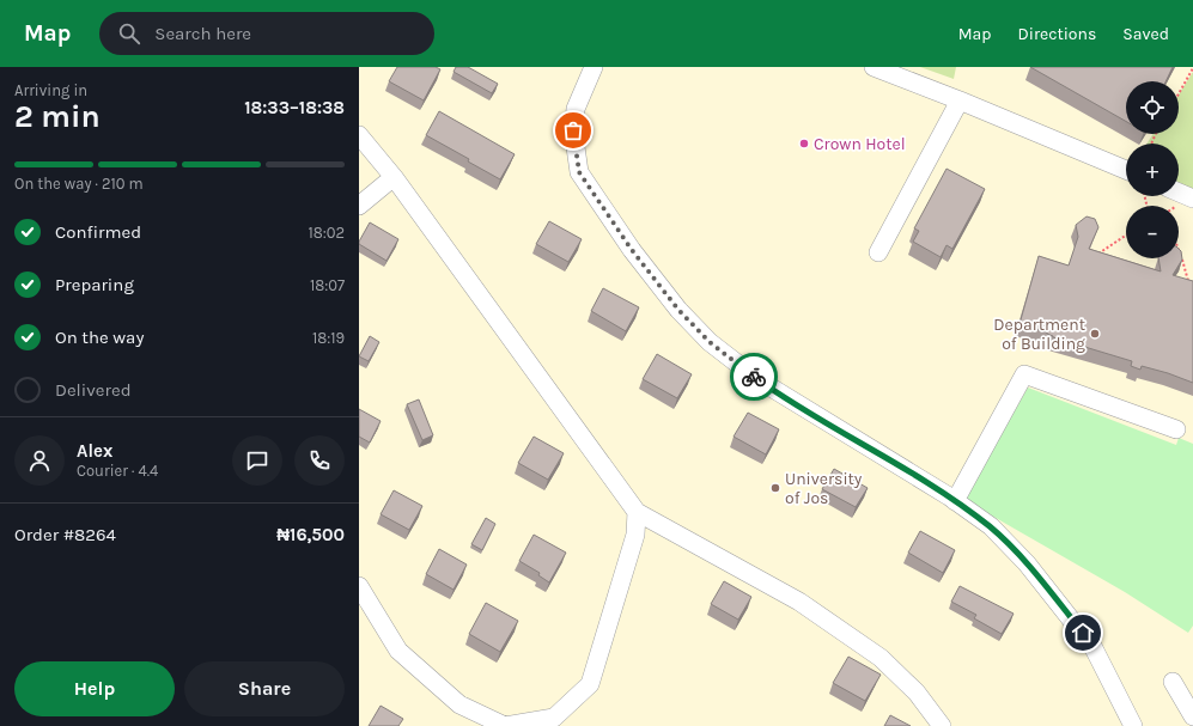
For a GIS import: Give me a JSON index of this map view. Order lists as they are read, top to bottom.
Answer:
{
  "places": ["Crown Hotel", "Department of Building", "University of Jos"],
  "page": {
    "header": "Map",
    "search": "Search here",
    "nav": ["Map", "Directions", "Saved"],
    "heading": ["2 min", "Arriving in", "18:33–18:38"],
    "panel": [
      "Alex",
      "Courier · 4.4",
      "Order #8264",
      "₦16,500"
    ],
    "map_buttons": ["+", "−"],
    "bar": "On the way · 210 m",
    "list": [
      ["Confirmed", "18:02"],
      ["Preparing", "18:07"],
      ["On the way", "18:19"],
      "Delivered"
    ],
    "buttons": ["Help", "Share"]
  }
}
